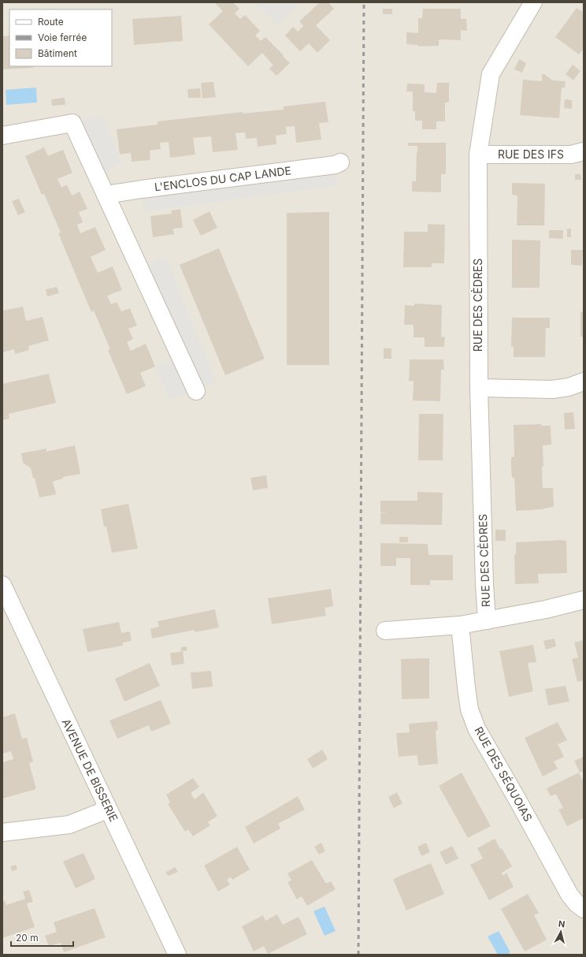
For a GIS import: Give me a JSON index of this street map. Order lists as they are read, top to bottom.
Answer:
{
  "streets": {
    "street": [
      "RUE DES IFS",
      "L'ENCLOS DU CAP LANDE",
      "RUE DES CÈDRES",
      "AVENUE DE BISSERIE",
      "RUE DES SÉQUOIAS"
    ]
  },
  "crossings": [
    ["RUE DES IFS", "RUE DES CÈDRES"]
  ],
  "legend": ["Route", "Voie ferrée", "Bâtiment"],
  "scale_bar": "20 m",
  "north": "top"
}
